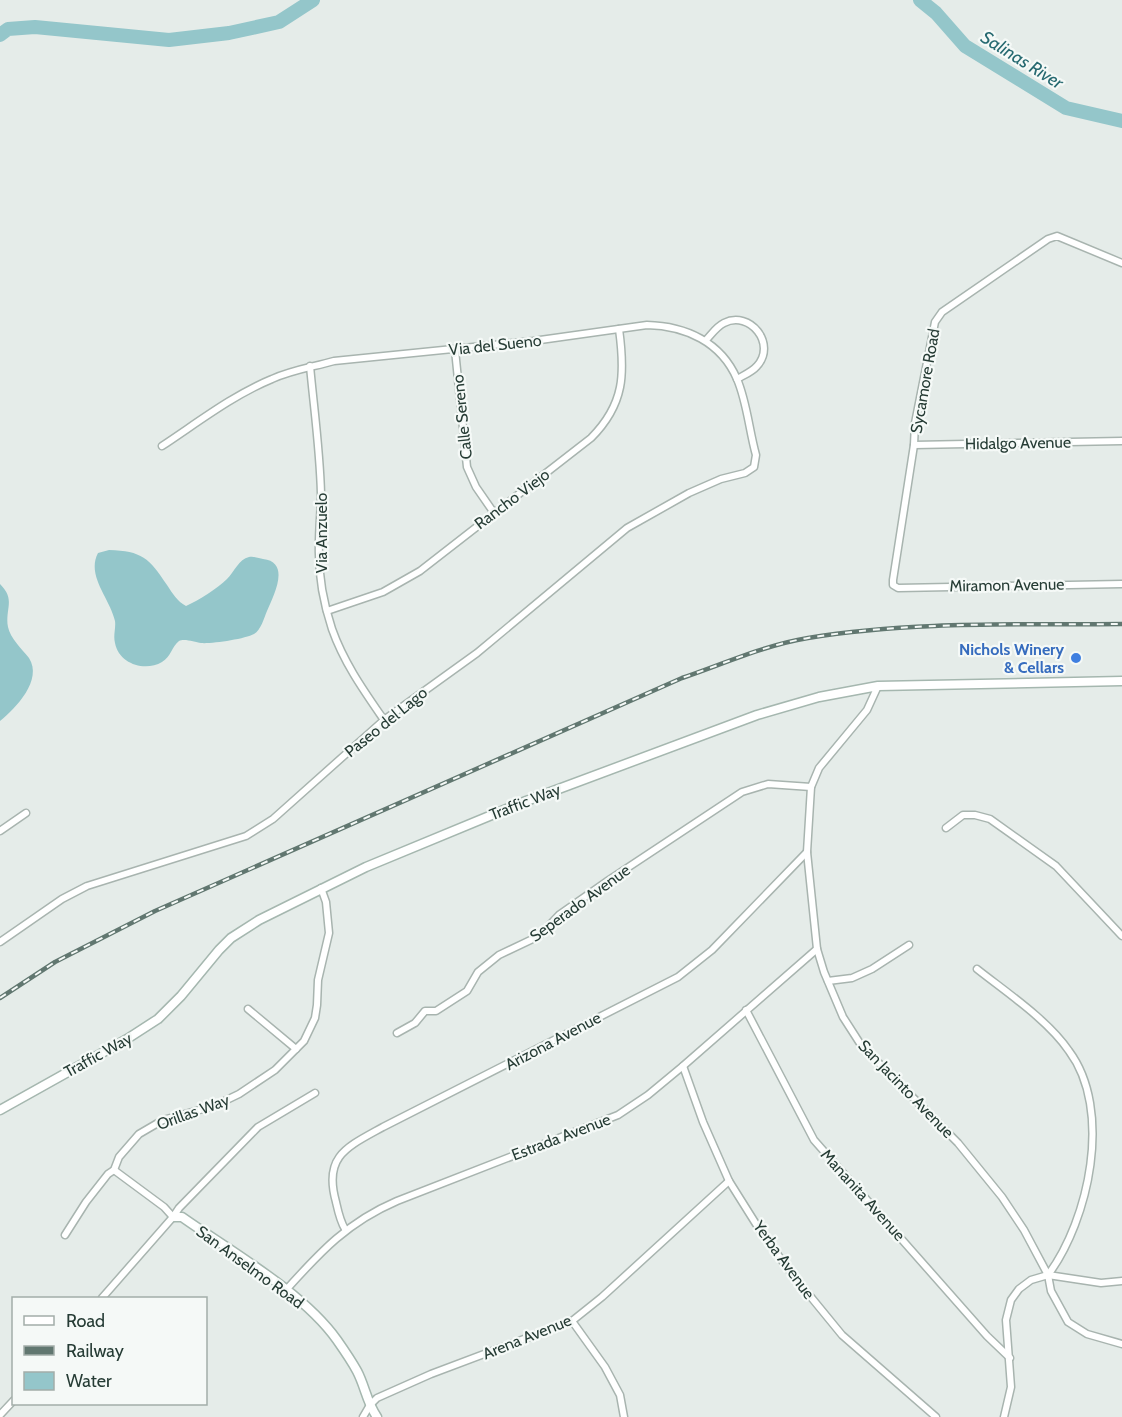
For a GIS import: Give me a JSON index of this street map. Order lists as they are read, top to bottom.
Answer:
{
  "streets": {
    "street": [
      "Via del Sueno",
      "Sycamore Road",
      "Calle Sereno",
      "Hidalgo Avenue",
      "Rancho Viejo",
      "Via Anzuelo",
      "Miramon Avenue",
      "Paseo del Lago",
      "Traffic Way",
      "Seperado Avenue",
      "Arizona Avenue",
      "San Jacinto Avenue",
      "Orillas Way",
      "Estrada Avenue",
      "Mananita Avenue",
      "Yerba Avenue",
      "San Anselmo Road",
      "Arena Avenue"
    ]
  },
  "crossings": [
    ["Via del Sueno", "Calle Sereno"],
    ["Via del Sueno", "Rancho Viejo"],
    ["Via del Sueno", "Via Anzuelo"],
    ["Via del Sueno", "Paseo del Lago"],
    ["Sycamore Road", "Hidalgo Avenue"],
    ["Sycamore Road", "Miramon Avenue"],
    ["Calle Sereno", "Rancho Viejo"],
    ["Rancho Viejo", "Via Anzuelo"],
    ["Via Anzuelo", "Paseo del Lago"],
    ["Traffic Way", "San Jacinto Avenue"],
    ["Traffic Way", "Orillas Way"],
    ["Seperado Avenue", "San Jacinto Avenue"],
    ["Arizona Avenue", "San Jacinto Avenue"],
    ["Arizona Avenue", "Estrada Avenue"],
    ["San Jacinto Avenue", "Estrada Avenue"],
    ["Estrada Avenue", "Mananita Avenue"],
    ["Estrada Avenue", "Yerba Avenue"],
    ["Estrada Avenue", "San Anselmo Road"],
    ["Yerba Avenue", "Arena Avenue"],
    ["San Anselmo Road", "Arena Avenue"]
  ],
  "water": ["Salinas River"],
  "places": ["Nichols Winery & Cellars"],
  "legend": ["Road", "Railway", "Water"]
}
